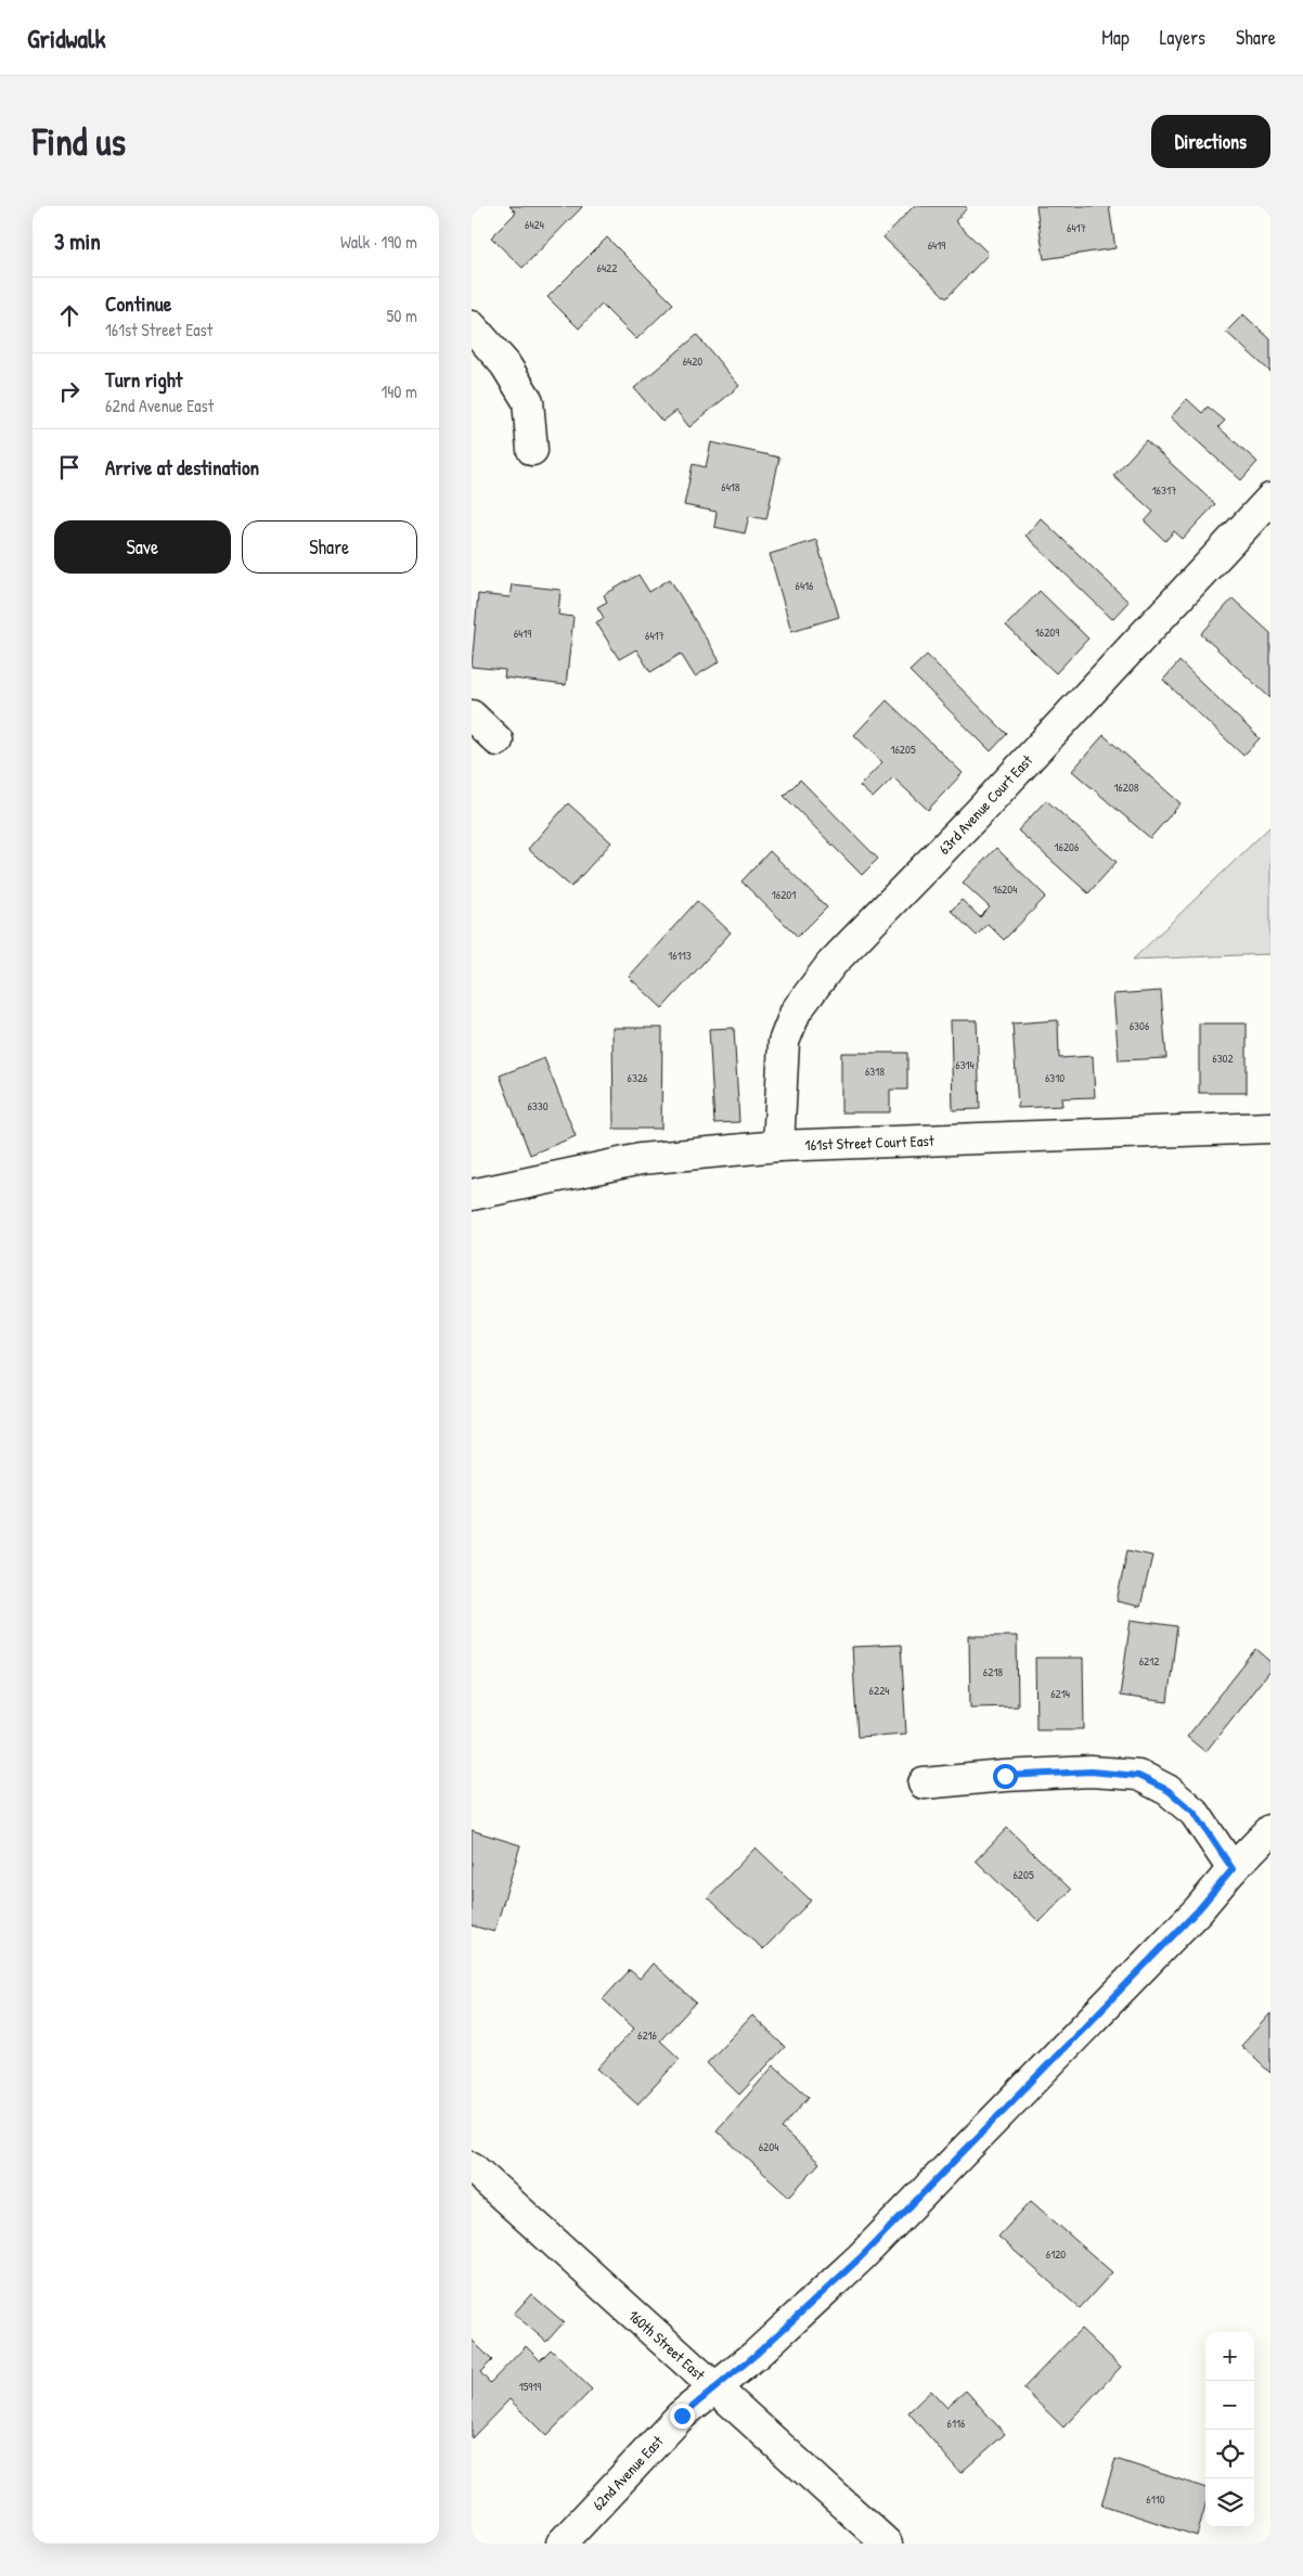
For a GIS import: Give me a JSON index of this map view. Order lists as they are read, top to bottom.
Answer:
{
  "streets": {
    "street": [
      "63rd Avenue Court East",
      "161st Street Court East",
      "160th Street East",
      "62nd Avenue East"
    ]
  },
  "crossings": [
    ["63rd Avenue Court East", "161st Street Court East"],
    ["160th Street East", "62nd Avenue East"]
  ],
  "house_numbers": [
    "6424",
    "6417",
    "6419",
    "6422",
    "6420",
    "6418",
    "16317",
    "6416",
    "16209",
    "6419",
    "6417",
    "16205",
    "16208",
    "16206",
    "16204",
    "16201",
    "16113",
    "6306",
    "6302",
    "6314",
    "6318",
    "6326",
    "6310",
    "6330",
    "6212",
    "6218",
    "6224",
    "6214",
    "6205",
    "6216",
    "6204",
    "6120",
    "15919",
    "6116",
    "6110"
  ],
  "page": {
    "header": "Gridwalk",
    "nav": ["Map", "Layers", "Share"],
    "buttons": [
      "Directions",
      ["Save", "Share"]
    ],
    "title": "Find us",
    "heading": ["3 min", "Walk · 190 m"],
    "list": [
      ["Continue", "161st Street East", "50 m"],
      ["Turn right", "62nd Avenue East", "140 m"],
      "Arrive at destination"
    ],
    "map_buttons": ["+", "−"]
  }
}
